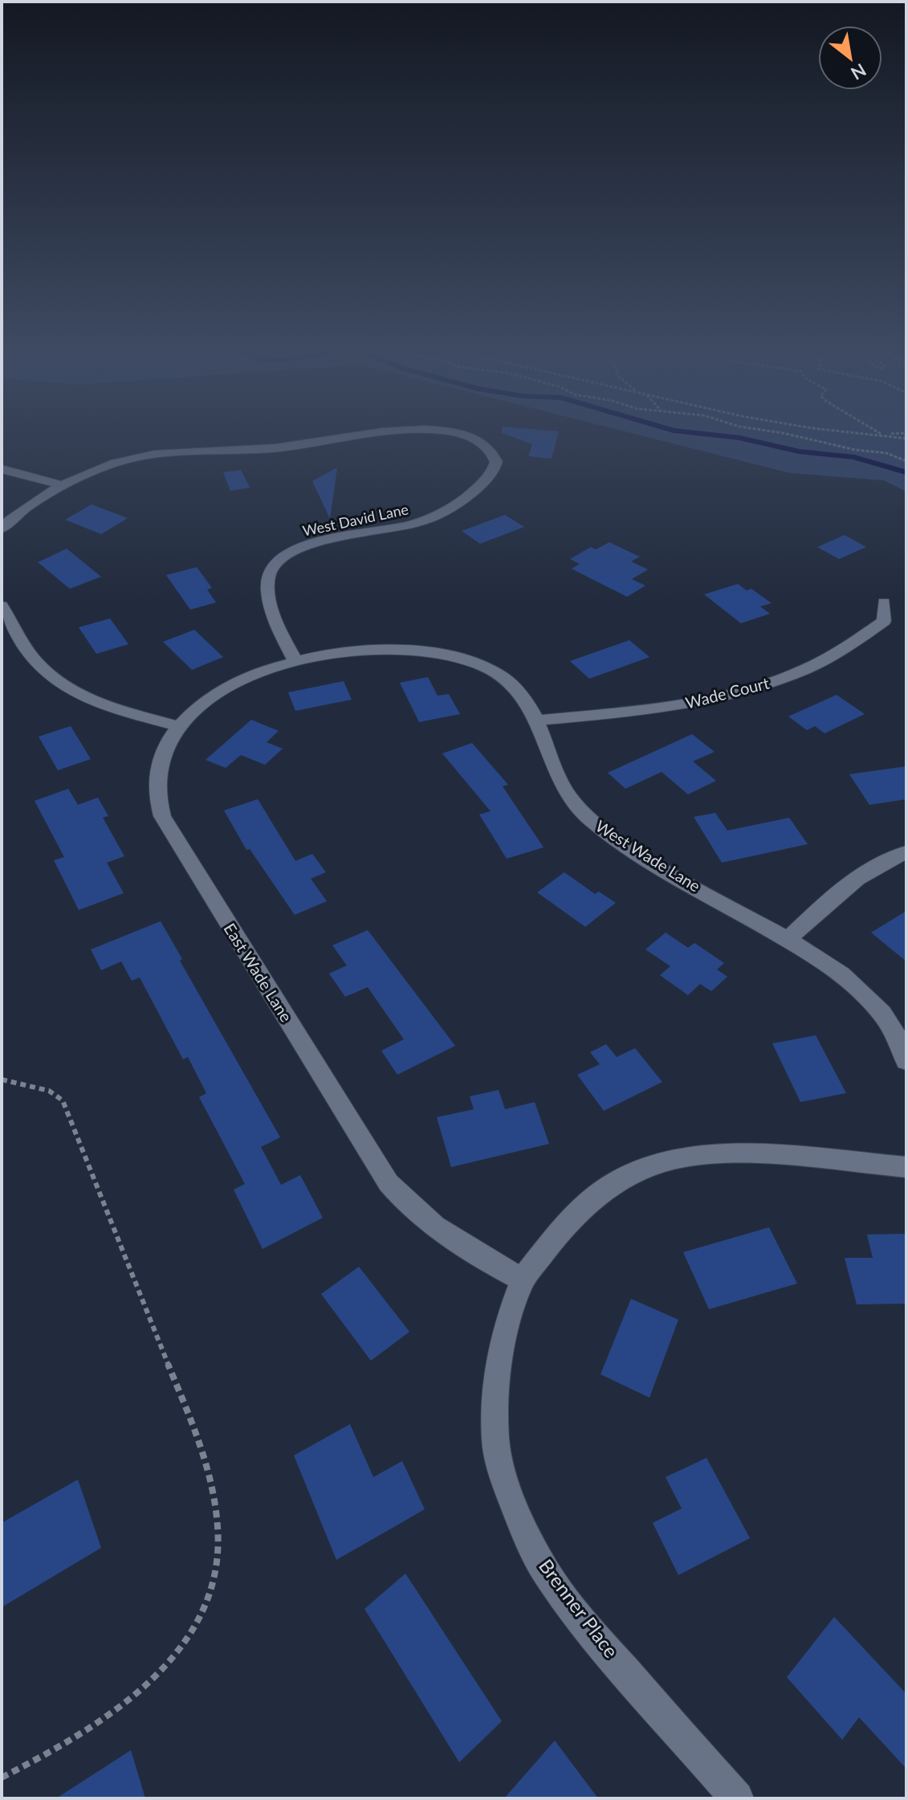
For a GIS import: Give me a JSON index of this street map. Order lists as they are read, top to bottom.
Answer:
{
  "streets": {
    "street": [
      "West David Lane",
      "Wade Court",
      "West Wade Lane",
      "East Wade Lane",
      "Brenner Place"
    ]
  },
  "crossings": [
    ["West David Lane", "West Wade Lane"],
    ["West David Lane", "East Wade Lane"],
    ["Wade Court", "West Wade Lane"],
    ["West Wade Lane", "East Wade Lane"],
    ["East Wade Lane", "Brenner Place"]
  ],
  "north": "bottom right"
}
